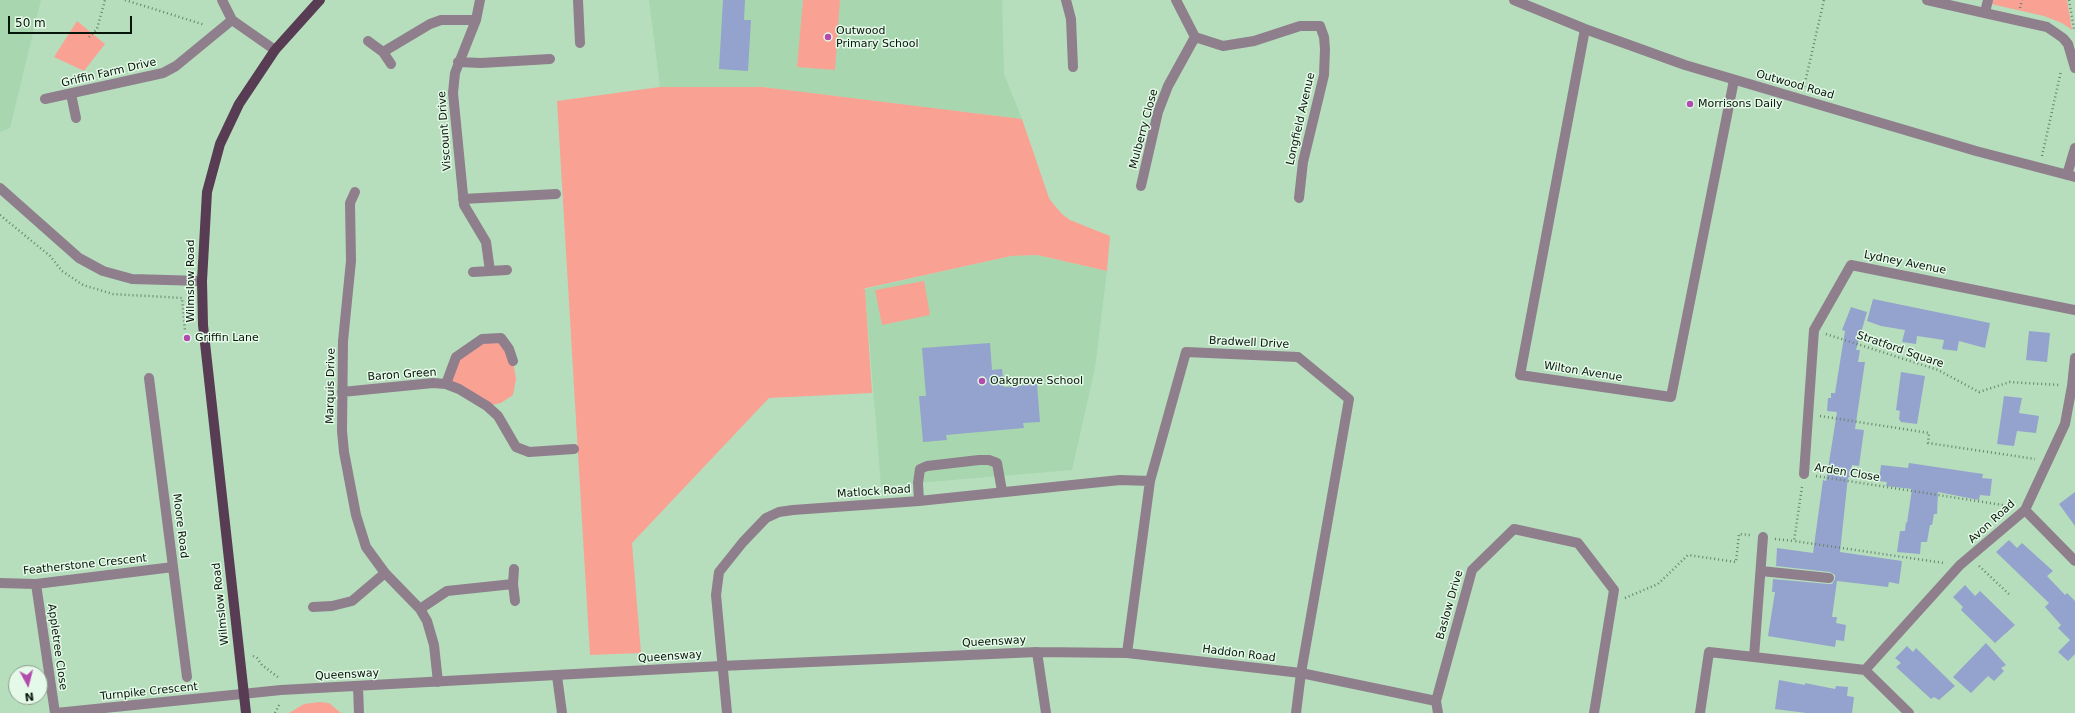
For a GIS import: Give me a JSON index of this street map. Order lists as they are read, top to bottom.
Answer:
{
  "streets": {
    "main road": ["Wilmslow Road"],
    "street": [
      "Griffin Farm Drive",
      "Outwood Road",
      "Longfield Avenue",
      "Mulberry Close",
      "Viscount Drive",
      "Lydney Avenue",
      "Bradwell Drive",
      "Wilton Avenue",
      "Baron Green",
      "Marquis Drive",
      "Matlock Road",
      "Avon Road",
      "Moore Road",
      "Featherstone Crescent",
      "Baslow Drive",
      "Queensway",
      "Appletree Close",
      "Haddon Road",
      "Turnpike Crescent"
    ],
    "path": ["Stratford Square", "Arden Close"]
  },
  "crossings": [
    ["Outwood Road", "Wilton Avenue"],
    ["Longfield Avenue", "Mulberry Close"],
    ["Lydney Avenue", "Stratford Square"],
    ["Lydney Avenue", "Arden Close"],
    ["Wilmslow Road", "Queensway"],
    ["Wilmslow Road", "Turnpike Crescent"],
    ["Bradwell Drive", "Matlock Road"],
    ["Bradwell Drive", "Haddon Road"],
    ["Stratford Square", "Avon Road"],
    ["Baron Green", "Marquis Drive"],
    ["Marquis Drive", "Queensway"],
    ["Arden Close", "Avon Road"],
    ["Matlock Road", "Queensway"],
    ["Moore Road", "Featherstone Crescent"],
    ["Featherstone Crescent", "Appletree Close"],
    ["Baslow Drive", "Haddon Road"],
    ["Queensway", "Haddon Road"],
    ["Queensway", "Turnpike Crescent"],
    ["Appletree Close", "Turnpike Crescent"]
  ],
  "places": [
    "Outwood Primary School",
    "Morrisons Daily",
    "Griffin Lane",
    "Oakgrove School"
  ],
  "scale_bar": "50 m",
  "north": "bottom"
}
